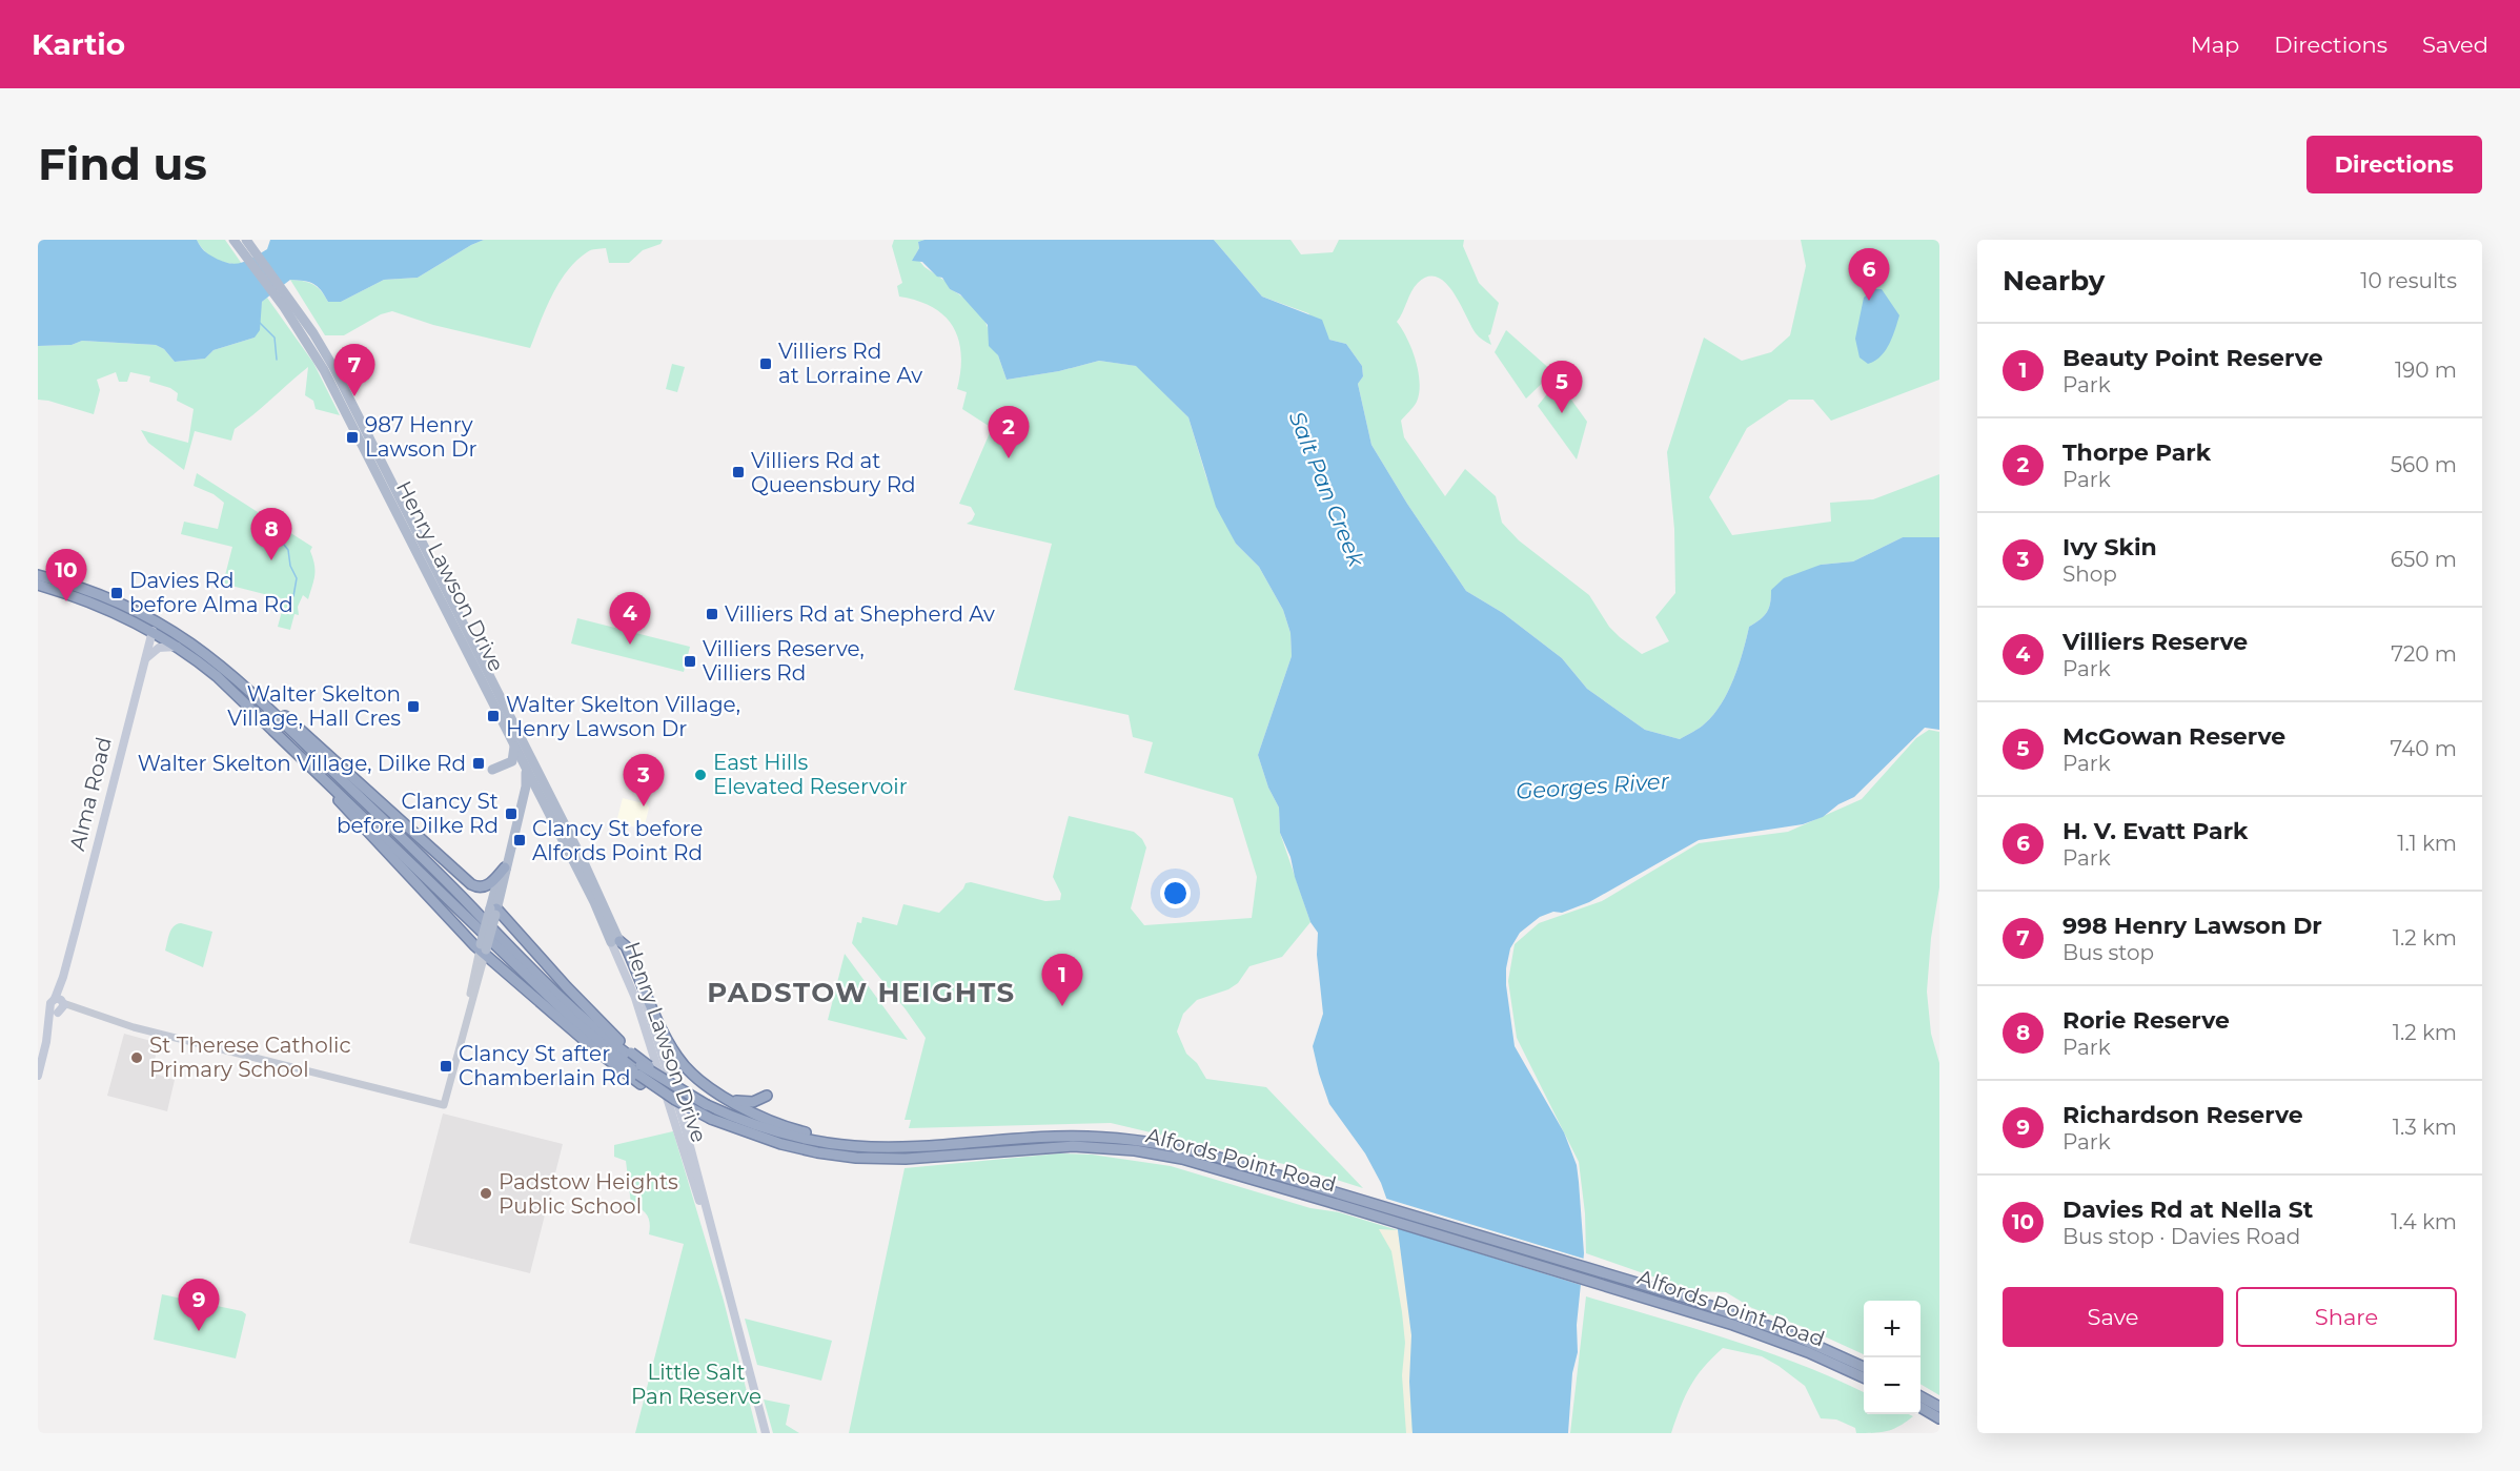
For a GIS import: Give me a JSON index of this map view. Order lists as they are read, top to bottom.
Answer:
{
  "streets": {
    "highway": ["Alma Road", "Alfords Point Road"],
    "main road": ["Henry Lawson Drive"]
  },
  "districts": ["PADSTOW HEIGHTS"],
  "water": ["Salt Pan Creek", "Georges River"],
  "parks": ["Little Salt Pan Reserve"],
  "places": {
    "transit": [
      "Villiers Rd at Lorraine Av",
      "987 Henry Lawson Dr",
      "Villiers Rd at Queensbury Rd",
      "Davies Rd before Alma Rd",
      "Villiers Rd at Shepherd Av",
      "Villiers Reserve, Villiers Rd",
      "Walter Skelton Village, Hall Cres",
      "Walter Skelton Village, Henry Lawson Dr",
      "Walter Skelton Village, Dilke Rd",
      "Clancy St before Dilke Rd",
      "Clancy St before Alfords Point Rd",
      "Clancy St after Chamberlain Rd"
    ],
    "other": ["East Hills Elevated Reservoir", "St Therese Catholic Primary School", "Padstow Heights Public School"]
  },
  "page": {
    "header": "Kartio",
    "nav": ["Map", "Directions", "Saved"],
    "buttons": [
      "Directions",
      ["Save", "Share"]
    ],
    "title": "Find us",
    "heading": ["Nearby", "10 results"],
    "pins": [
      "6",
      "7",
      "5",
      "2",
      "8",
      "10",
      "4",
      "3",
      "1",
      "9"
    ],
    "list": [
      {
        "mark": "1",
        "name": "Beauty Point Reserve",
        "note": "Park",
        "value": "190 m"
      },
      {
        "mark": "2",
        "name": "Thorpe Park",
        "note": "Park",
        "value": "560 m"
      },
      {
        "mark": "3",
        "name": "Ivy Skin",
        "note": "Shop",
        "value": "650 m"
      },
      {
        "mark": "4",
        "name": "Villiers Reserve",
        "note": "Park",
        "value": "720 m"
      },
      {
        "mark": "5",
        "name": "McGowan Reserve",
        "note": "Park",
        "value": "740 m"
      },
      {
        "mark": "6",
        "name": "H. V. Evatt Park",
        "note": "Park",
        "value": "1.1 km"
      },
      {
        "mark": "7",
        "name": "998 Henry Lawson Dr",
        "note": "Bus stop",
        "value": "1.2 km"
      },
      {
        "mark": "8",
        "name": "Rorie Reserve",
        "note": "Park",
        "value": "1.2 km"
      },
      {
        "mark": "9",
        "name": "Richardson Reserve",
        "note": "Park",
        "value": "1.3 km"
      },
      {
        "mark": "10",
        "name": "Davies Rd at Nella St",
        "note": "Bus stop · Davies Road",
        "value": "1.4 km"
      }
    ],
    "map_buttons": ["+", "−"]
  }
}
